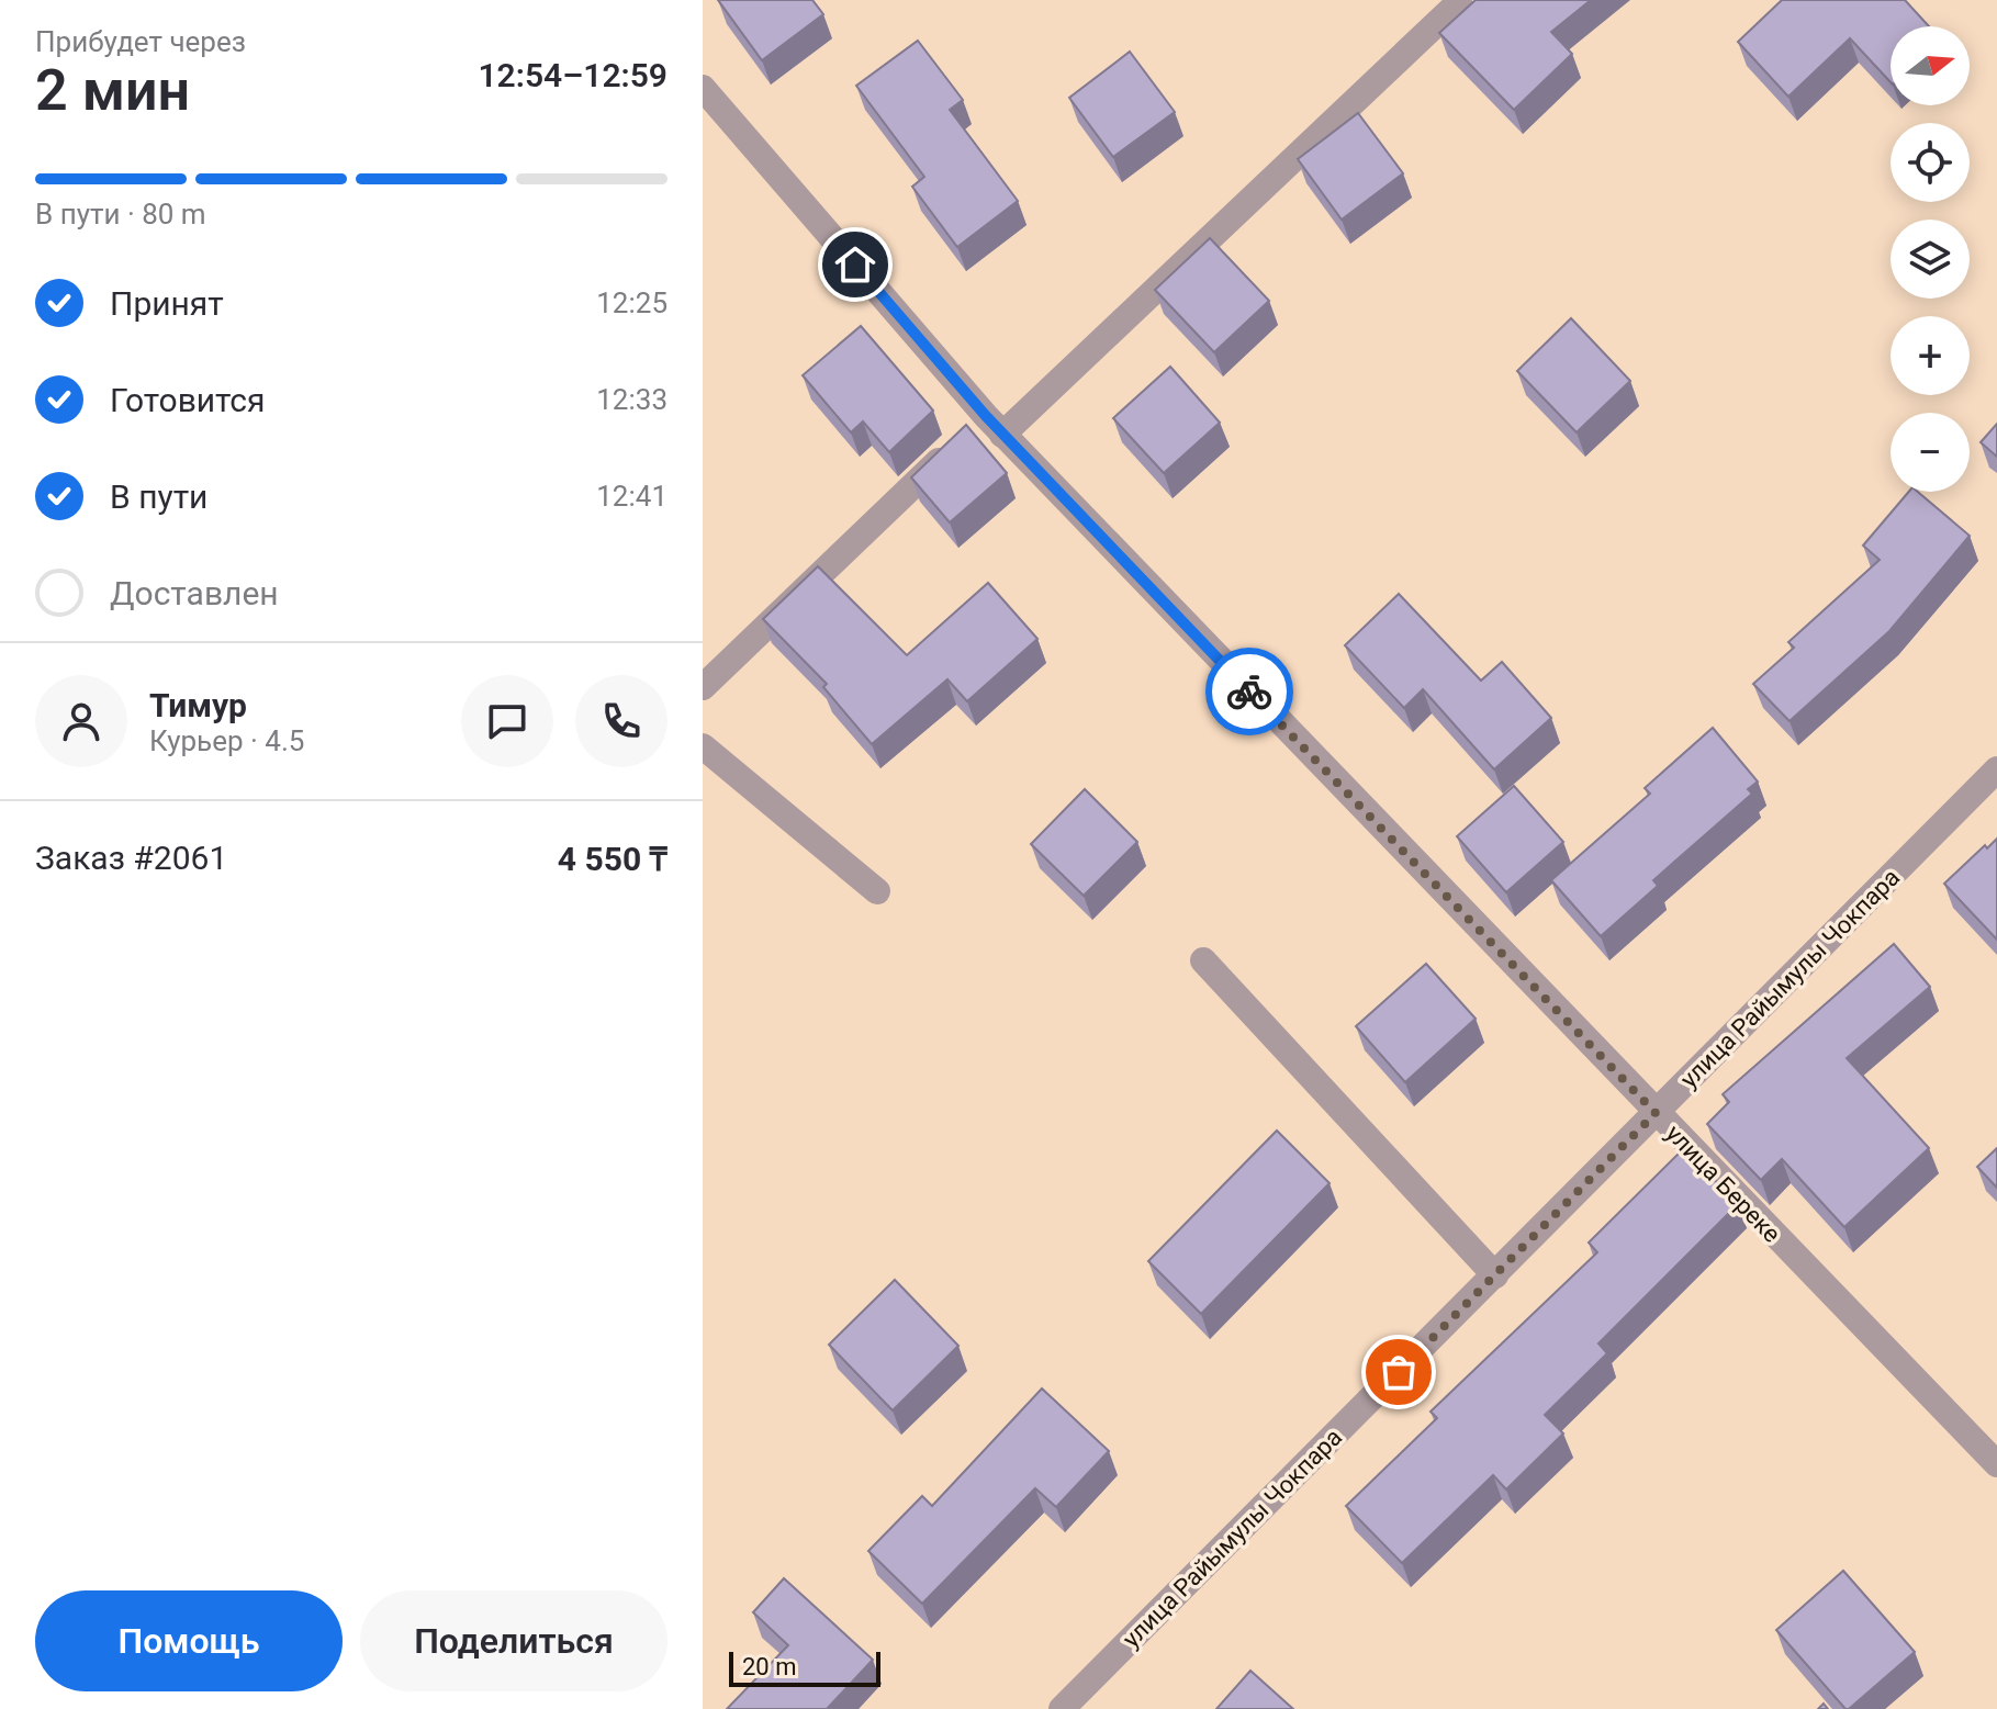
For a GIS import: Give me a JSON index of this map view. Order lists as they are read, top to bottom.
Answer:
{
  "streets": {
    "street": ["улица Райымулы Чокпара", "улица Береке"]
  },
  "crossings": [
    ["улица Райымулы Чокпара", "улица Береке"]
  ],
  "scale_bar": "20 m",
  "north": "right",
  "page": {
    "heading": ["2 мин", "Прибудет через", "12:54–12:59"],
    "panel": [
      "Тимур",
      "Курьер · 4.5",
      "Заказ #2061",
      "4 550 ₸"
    ],
    "map_buttons": ["+", "−"],
    "bar": "В пути · 80 m",
    "list": [
      ["Принят", "12:25"],
      ["Готовится", "12:33"],
      ["В пути", "12:41"],
      "Доставлен"
    ],
    "buttons": ["Помощь", "Поделиться"],
    "scale": "20 m"
  }
}
